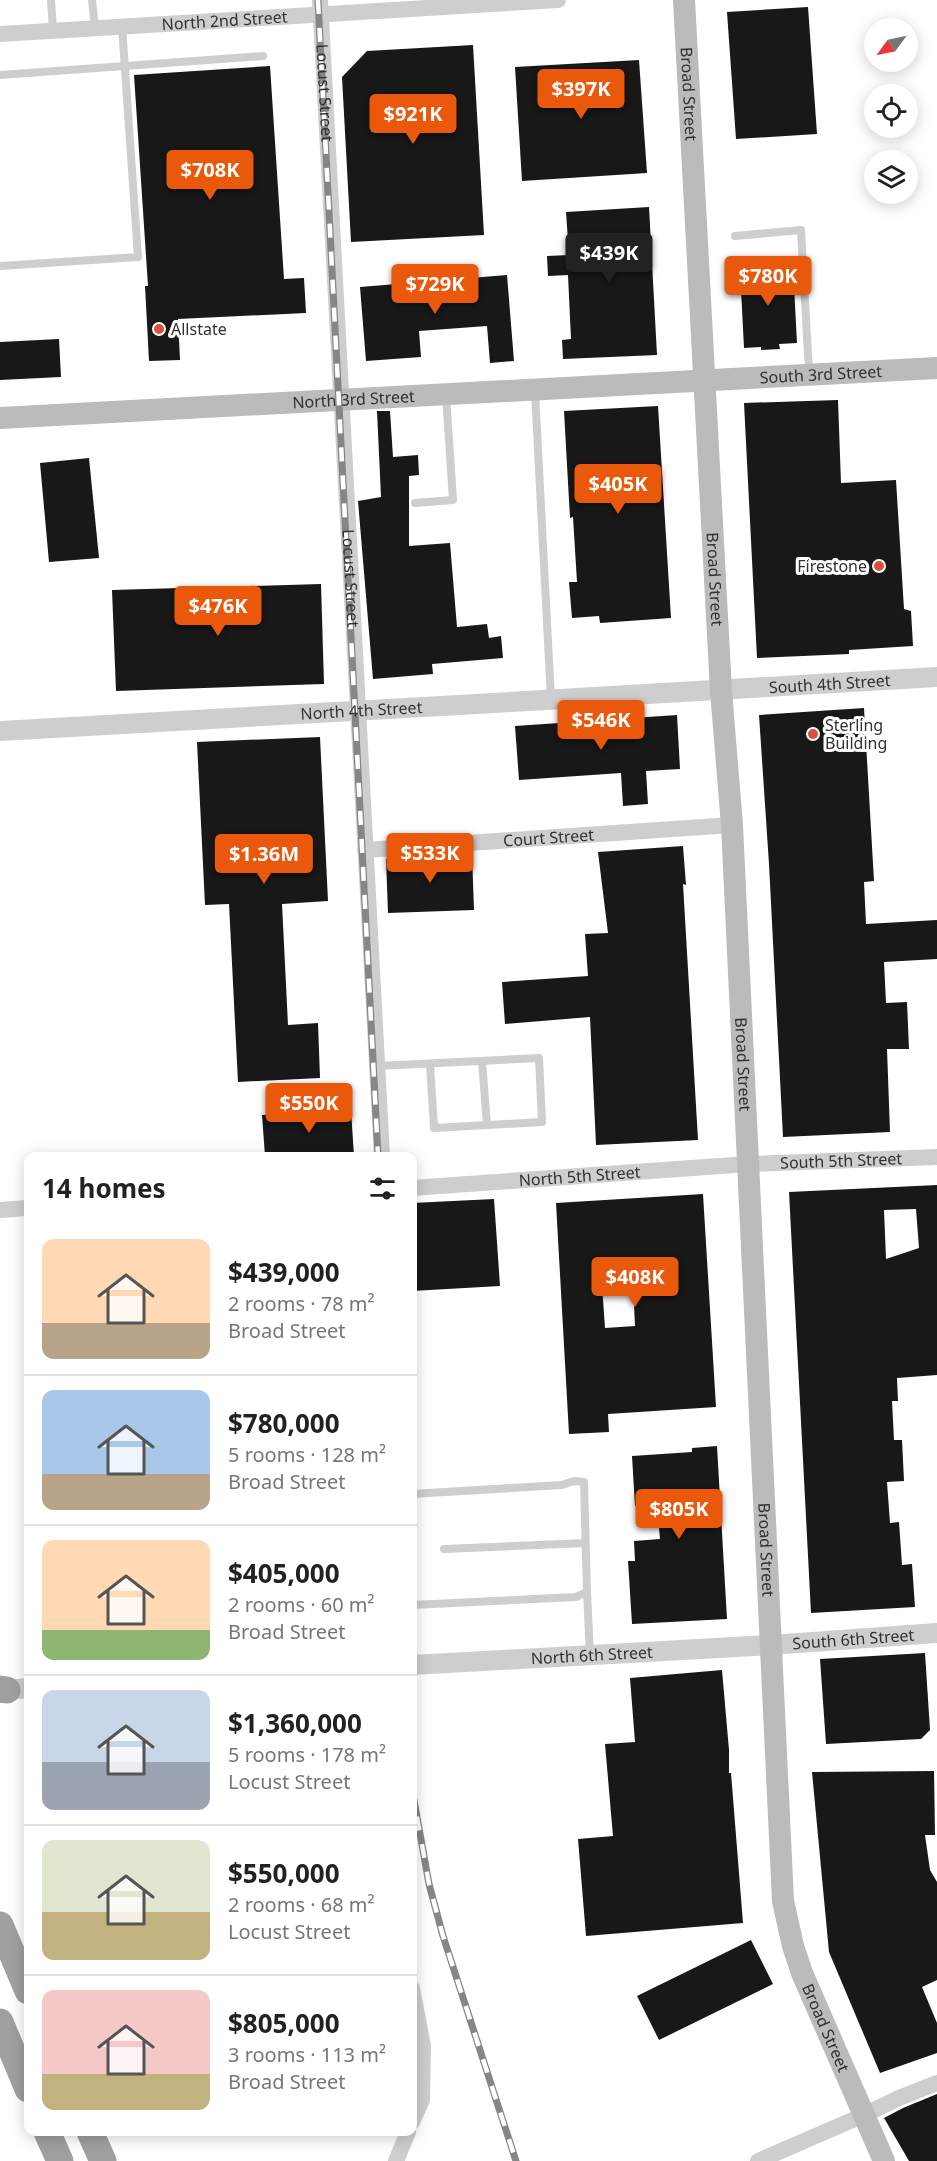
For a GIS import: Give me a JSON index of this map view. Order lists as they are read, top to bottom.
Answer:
{
  "streets": {
    "main road": ["Broad Street", "South 3rd Street", "North 3rd Street"],
    "street": [
      "North 2nd Street",
      "Locust Street",
      "South 4th Street",
      "North 4th Street",
      "Court Street",
      "South 5th Street",
      "North 5th Street",
      "South 6th Street",
      "North 6th Street"
    ]
  },
  "crossings": [
    ["North 2nd Street", "Locust Street"],
    ["Locust Street", "North 3rd Street"],
    ["Locust Street", "North 4th Street"],
    ["Locust Street", "Court Street"],
    ["Broad Street", "South 3rd Street"],
    ["Broad Street", "North 3rd Street"],
    ["Broad Street", "South 4th Street"],
    ["Broad Street", "North 4th Street"],
    ["Broad Street", "Court Street"],
    ["Broad Street", "South 5th Street"],
    ["Broad Street", "North 5th Street"],
    ["Broad Street", "South 6th Street"],
    ["Broad Street", "North 6th Street"],
    ["South 3rd Street", "North 3rd Street"],
    ["South 4th Street", "North 4th Street"],
    ["South 5th Street", "North 5th Street"],
    ["South 6th Street", "North 6th Street"]
  ],
  "places": ["Allstate", "Firestone", "Sterling Building"],
  "north": "bottom left",
  "page": {
    "price": [
      "$397K",
      "$921K",
      "$708K",
      "$439K",
      "$780K",
      "$729K",
      "$405K",
      "$476K",
      "$546K",
      "$533K",
      "$1.36M",
      "$550K",
      "$408K",
      "$805K"
    ],
    "heading": "14 homes",
    "list": [
      {
        "name": "$439,000",
        "note": "2 rooms · 78 m² · Broad Street"
      },
      {
        "name": "$780,000",
        "note": "5 rooms · 128 m² · Broad Street"
      },
      {
        "name": "$405,000",
        "note": "2 rooms · 60 m² · Broad Street"
      },
      {
        "name": "$1,360,000",
        "note": "5 rooms · 178 m² · Locust Street"
      },
      {
        "name": "$550,000",
        "note": "2 rooms · 68 m² · Locust Street"
      },
      {
        "name": "$805,000",
        "note": "3 rooms · 113 m² · Broad Street"
      }
    ]
  }
}
